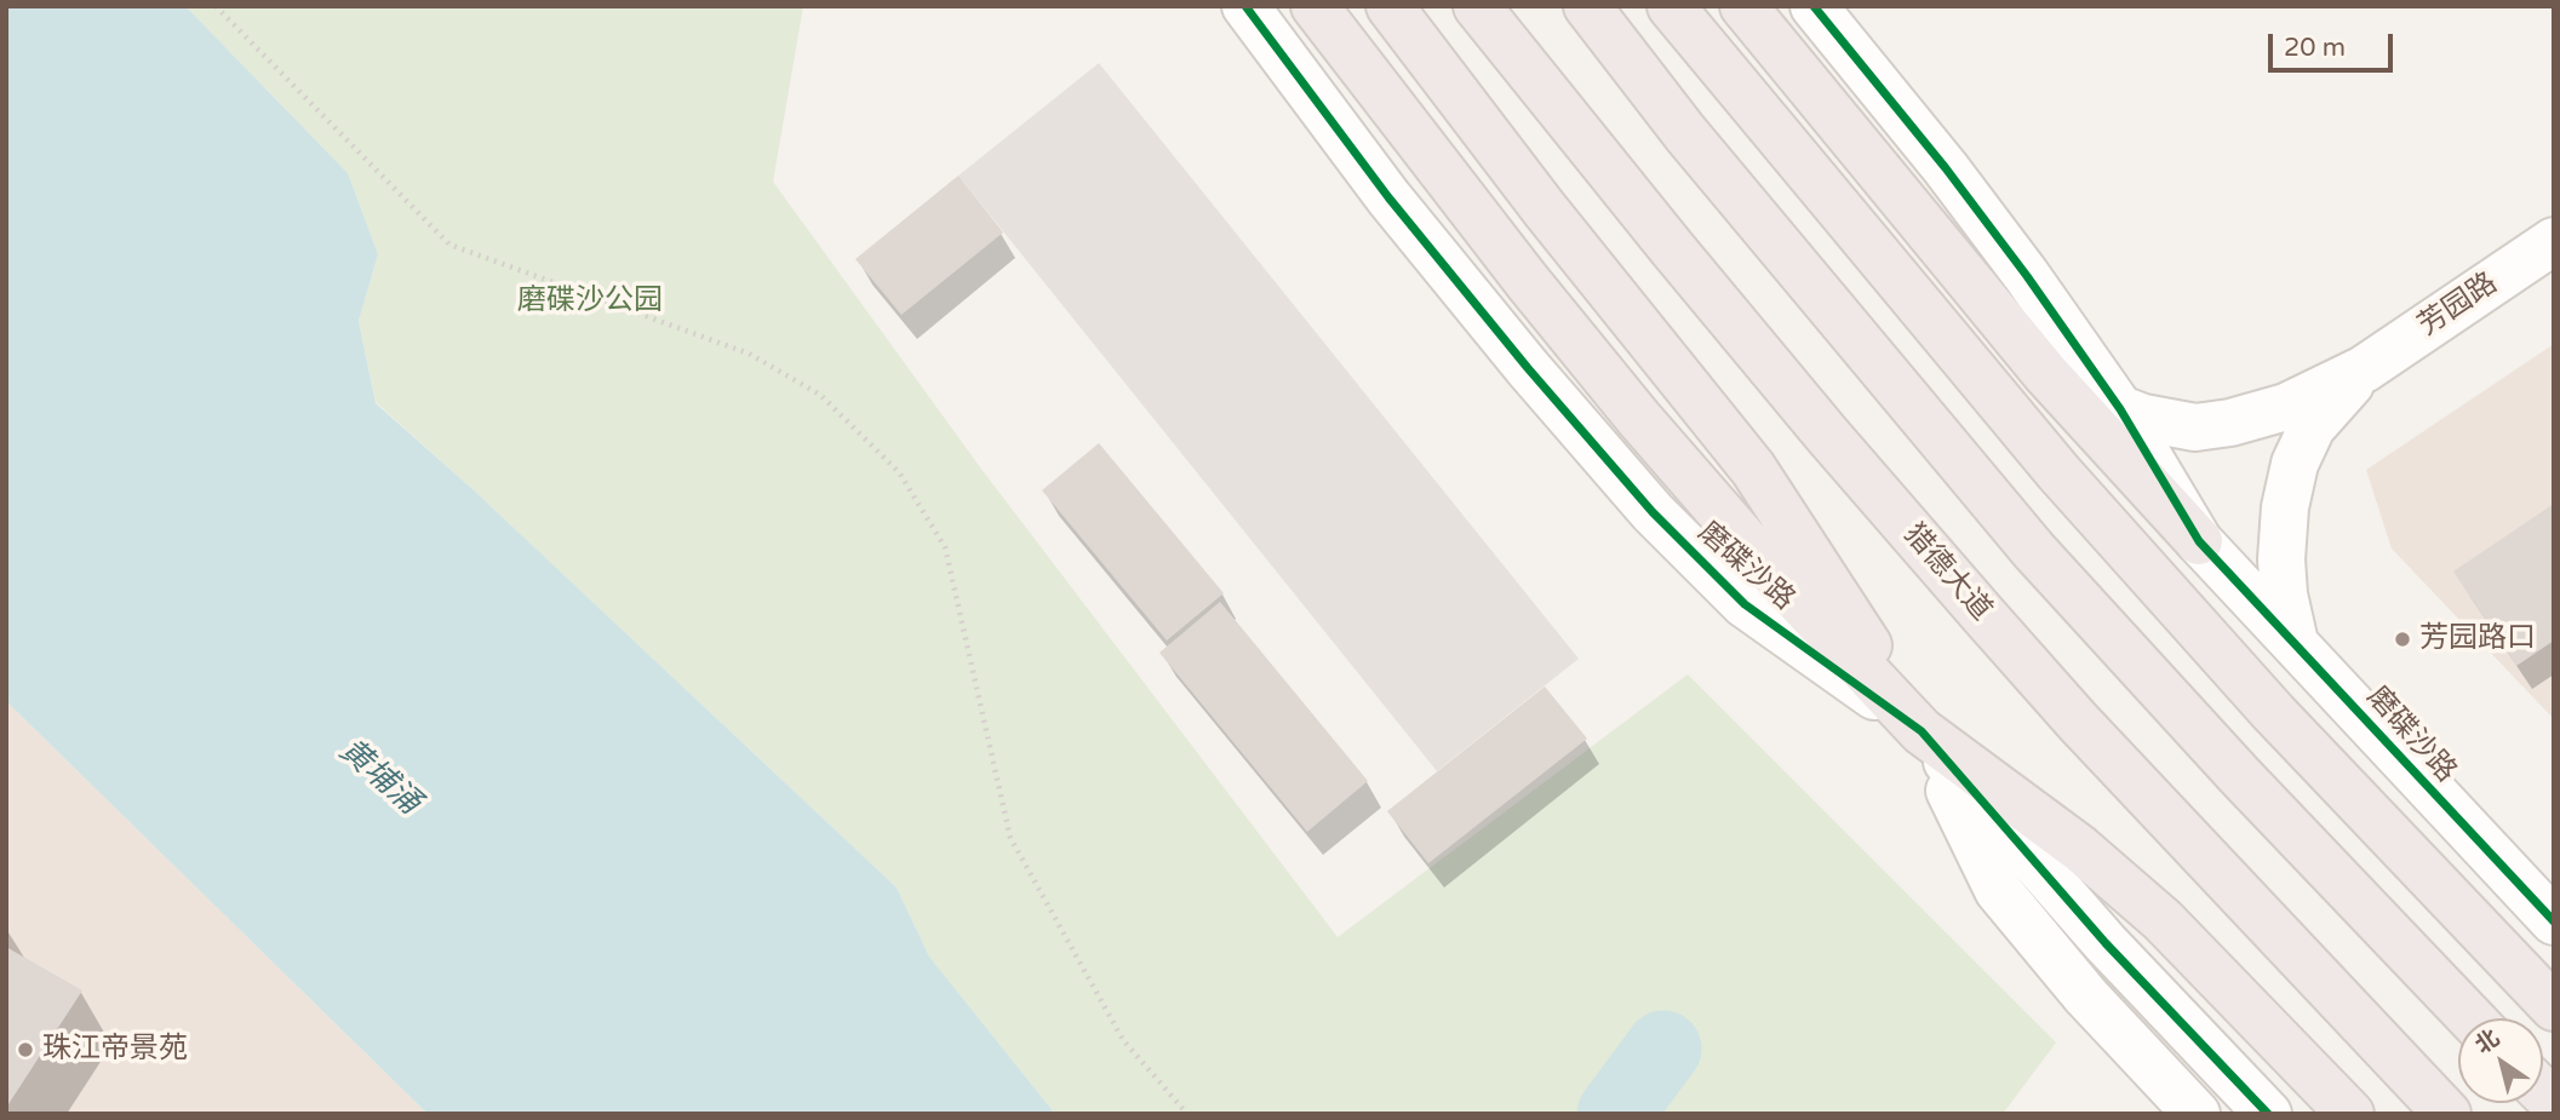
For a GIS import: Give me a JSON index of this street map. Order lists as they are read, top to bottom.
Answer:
{
  "streets": {
    "highway": ["猎德大道"],
    "street": ["芳园路", "磨碟沙路"]
  },
  "water": ["黄埔涌"],
  "parks": ["磨碟沙公园"],
  "places": ["芳园路口", "珠江帝景苑"],
  "scale_bar": "20 m",
  "north": "top left"
}
